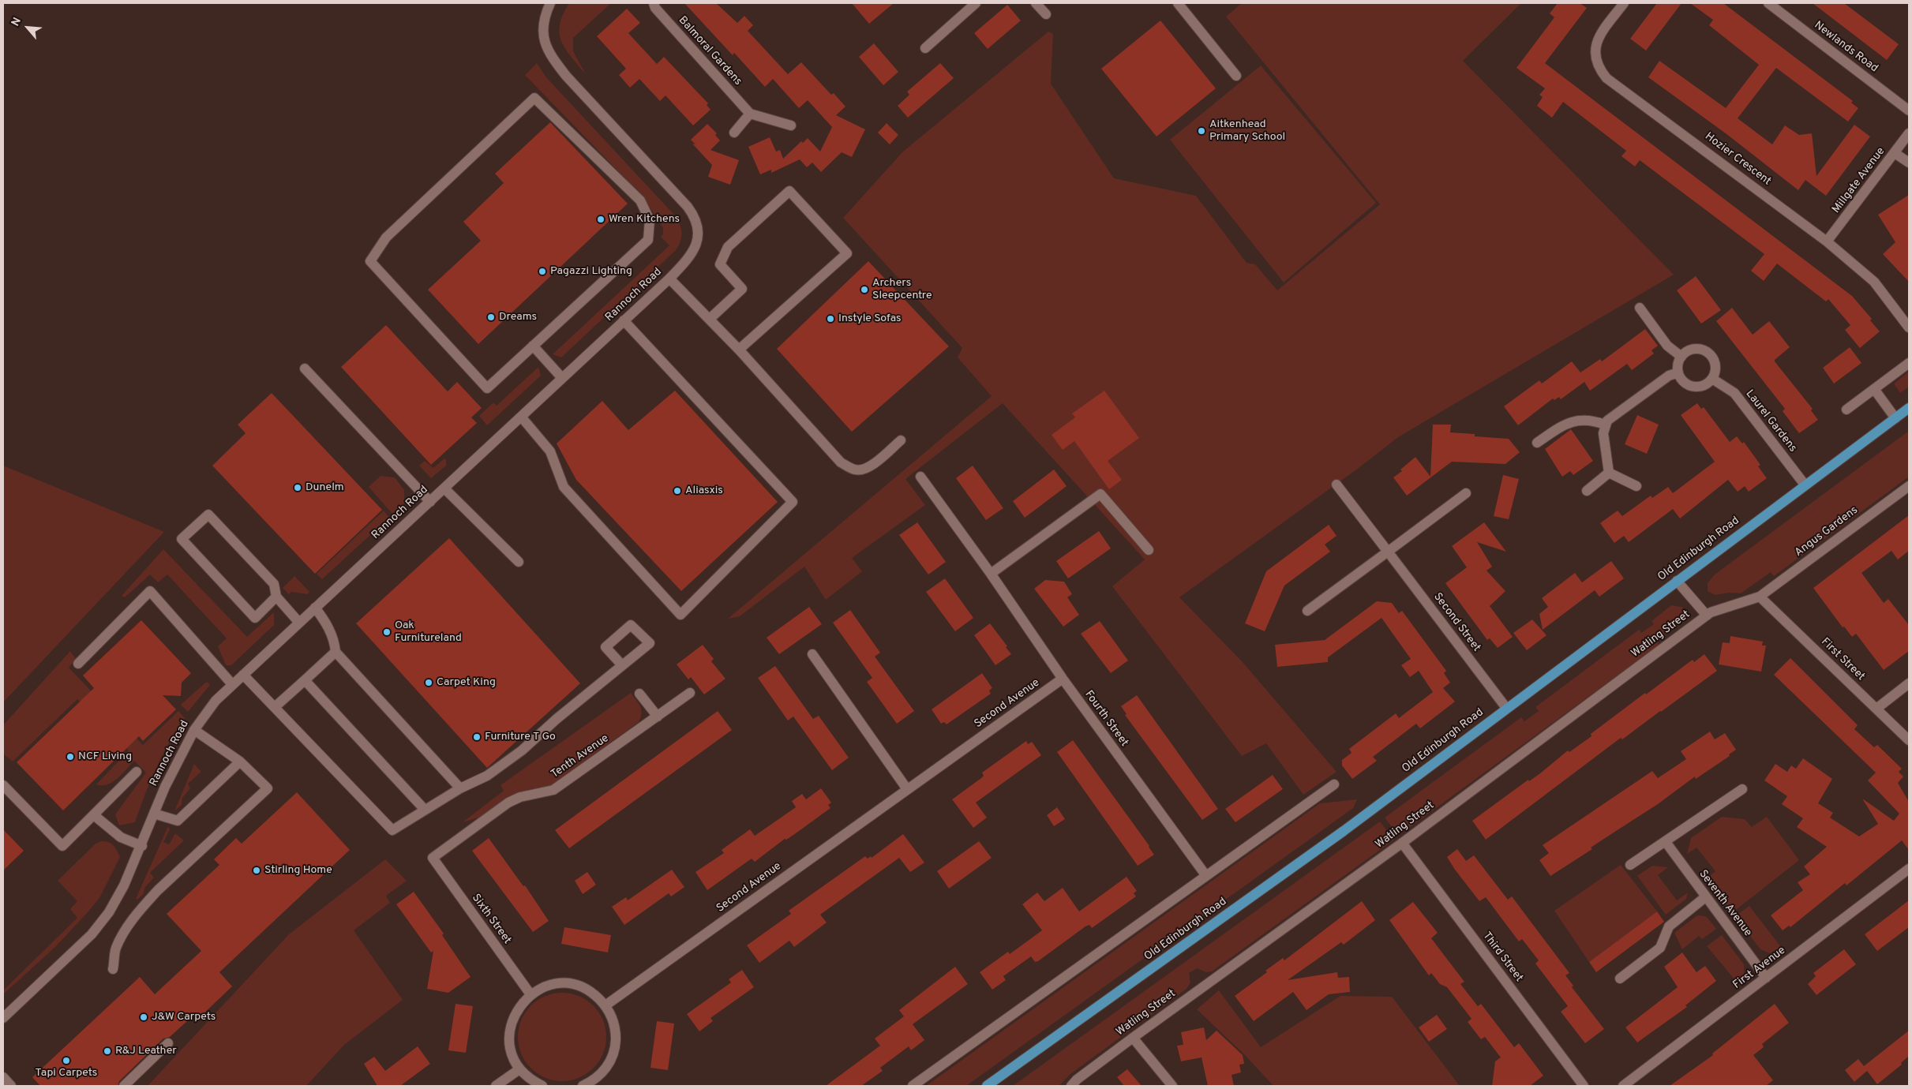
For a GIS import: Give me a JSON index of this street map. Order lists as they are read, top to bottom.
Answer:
{
  "streets": {
    "main road": ["Old Edinburgh Road"],
    "street": [
      "Newlands Road",
      "Balmoral Gardens",
      "Hozier Crescent",
      "Millgate Avenue",
      "Rannoch Road",
      "Laurel Gardens",
      "Angus Gardens",
      "Second Street",
      "Watling Street",
      "First Street",
      "Second Avenue",
      "Fourth Street",
      "Tenth Avenue",
      "Seventh Avenue",
      "Sixth Street",
      "Third Street",
      "First Avenue"
    ]
  },
  "crossings": [
    ["Hozier Crescent", "Millgate Avenue"],
    ["Laurel Gardens", "Old Edinburgh Road"],
    ["Angus Gardens", "Watling Street"],
    ["Angus Gardens", "First Street"],
    ["Old Edinburgh Road", "Second Street"],
    ["Watling Street", "First Street"],
    ["Watling Street", "Third Street"],
    ["Second Avenue", "Fourth Street"],
    ["Tenth Avenue", "Sixth Street"],
    ["Seventh Avenue", "First Avenue"]
  ],
  "places": [
    "Aitkenhead Primary School",
    "Wren Kitchens",
    "Pagazzi Lighting",
    "Archers Sleepcentre",
    "Dreams",
    "Instyle Sofas",
    "Dunelm",
    "Aliasxis",
    "Oak Furnitureland",
    "Carpet King",
    "Furniture T Go",
    "NCF Living",
    "Stirling Home",
    "J&W Carpets",
    "R&J Leather",
    "Tapi Carpets"
  ],
  "north": "top left"
}
